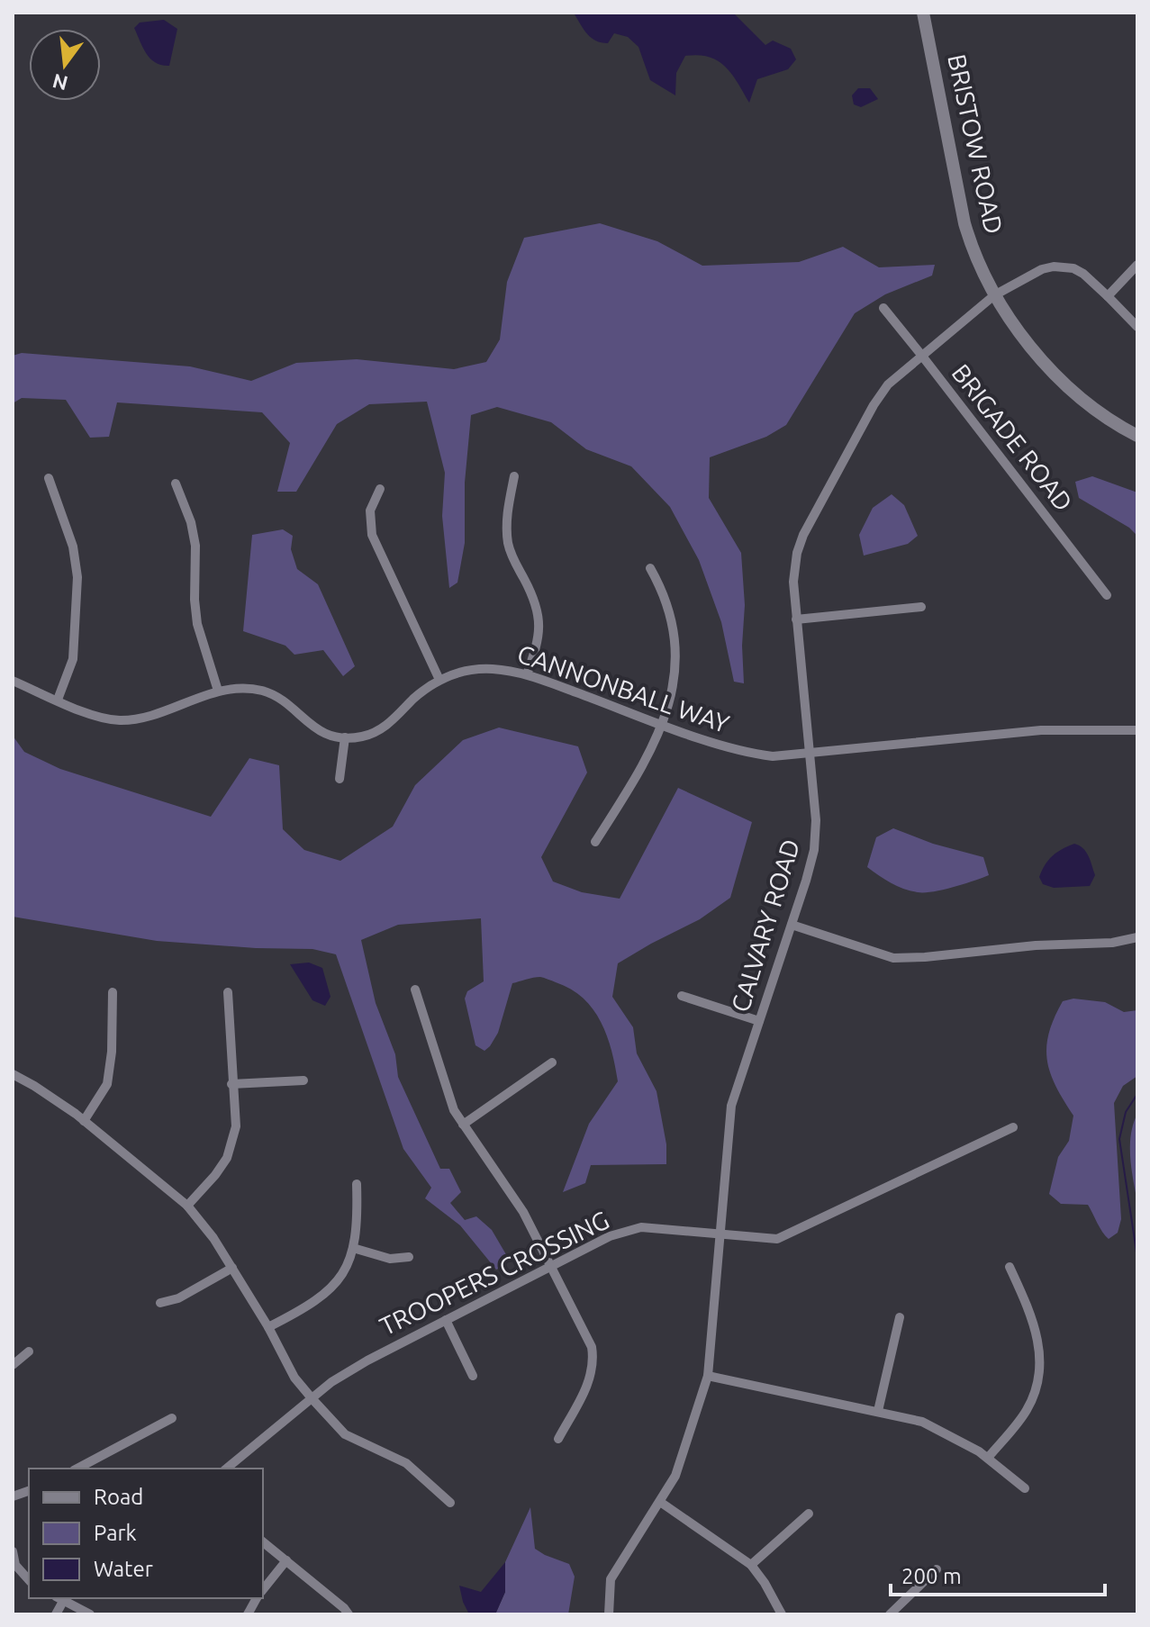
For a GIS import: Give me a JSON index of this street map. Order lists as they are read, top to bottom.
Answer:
{
  "streets": {
    "main road": ["BRISTOW ROAD"],
    "street": [
      "BRIGADE ROAD",
      "CANNONBALL WAY",
      "CALVARY ROAD",
      "TROOPERS CROSSING"
    ]
  },
  "crossings": [
    ["BRISTOW ROAD", "CALVARY ROAD"],
    ["BRIGADE ROAD", "CALVARY ROAD"],
    ["CANNONBALL WAY", "CALVARY ROAD"],
    ["CALVARY ROAD", "TROOPERS CROSSING"]
  ],
  "legend": ["Road", "Park", "Water"],
  "scale_bar": "200 m",
  "north": "bottom"
}
